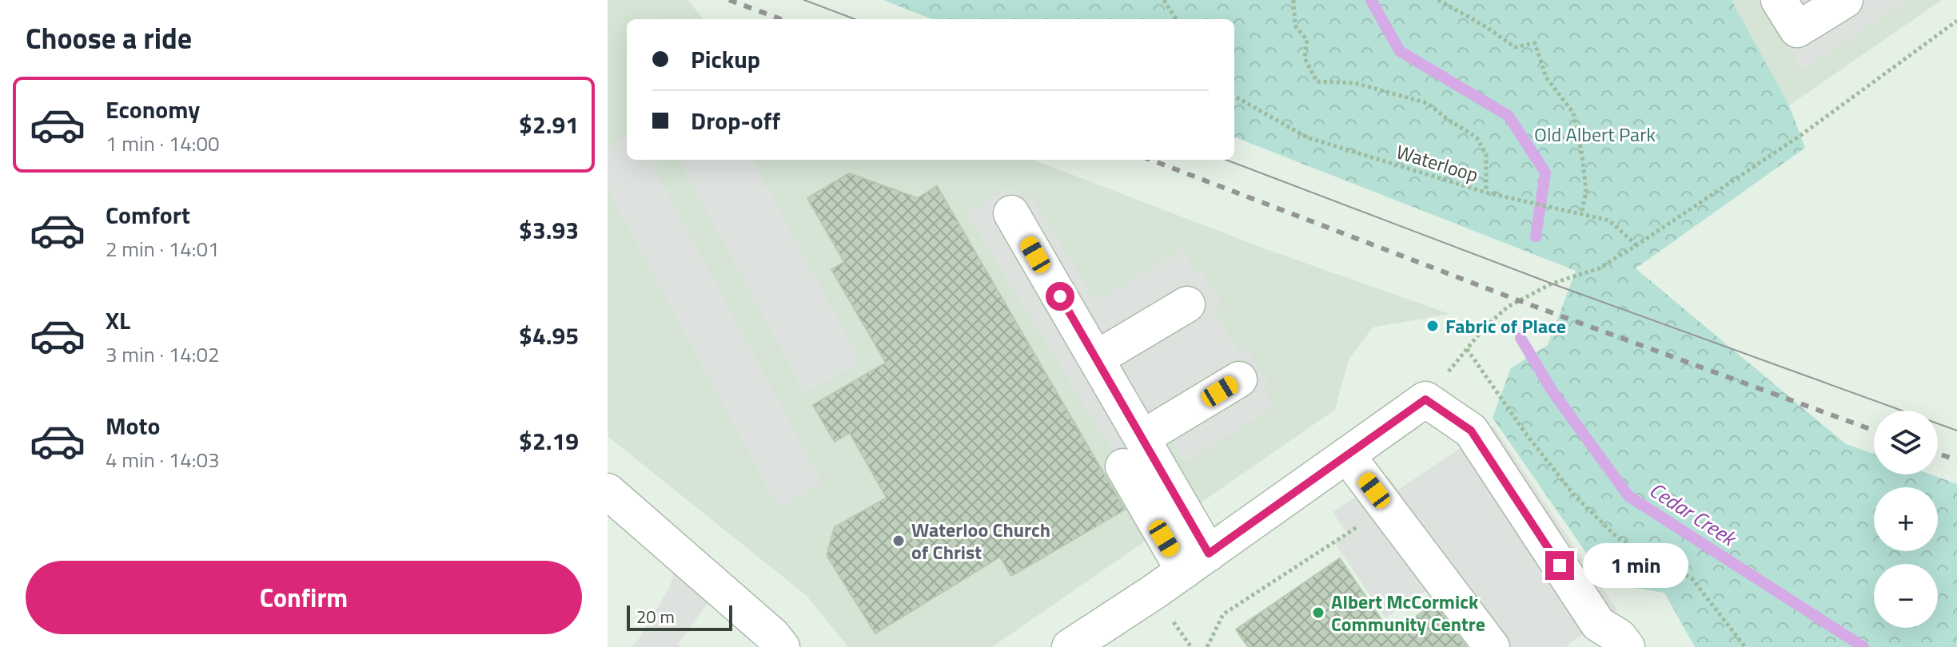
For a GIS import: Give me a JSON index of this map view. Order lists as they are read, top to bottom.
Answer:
{
  "streets": {
    "path": ["Waterloop"]
  },
  "water": ["Cedar Creek"],
  "parks": ["Old Albert Park"],
  "places": ["Fabric of Place", "Waterloo Church of Christ", "Albert McCormick Community Centre"],
  "scale_bar": "20 m",
  "page": {
    "heading": "Choose a ride",
    "banner": ["Pickup", "Drop-off"],
    "list": [
      {
        "name": "Economy",
        "note": "1 min · 14:00",
        "value": "$2.91"
      },
      {
        "name": "Comfort",
        "note": "2 min · 14:01",
        "value": "$3.93"
      },
      {
        "name": "XL",
        "note": "3 min · 14:02",
        "value": "$4.95"
      },
      {
        "name": "Moto",
        "note": "4 min · 14:03",
        "value": "$2.19"
      }
    ],
    "map_buttons": ["+", "−"],
    "bubble": "1 min",
    "buttons": "Confirm",
    "scale": "20 m"
  }
}
